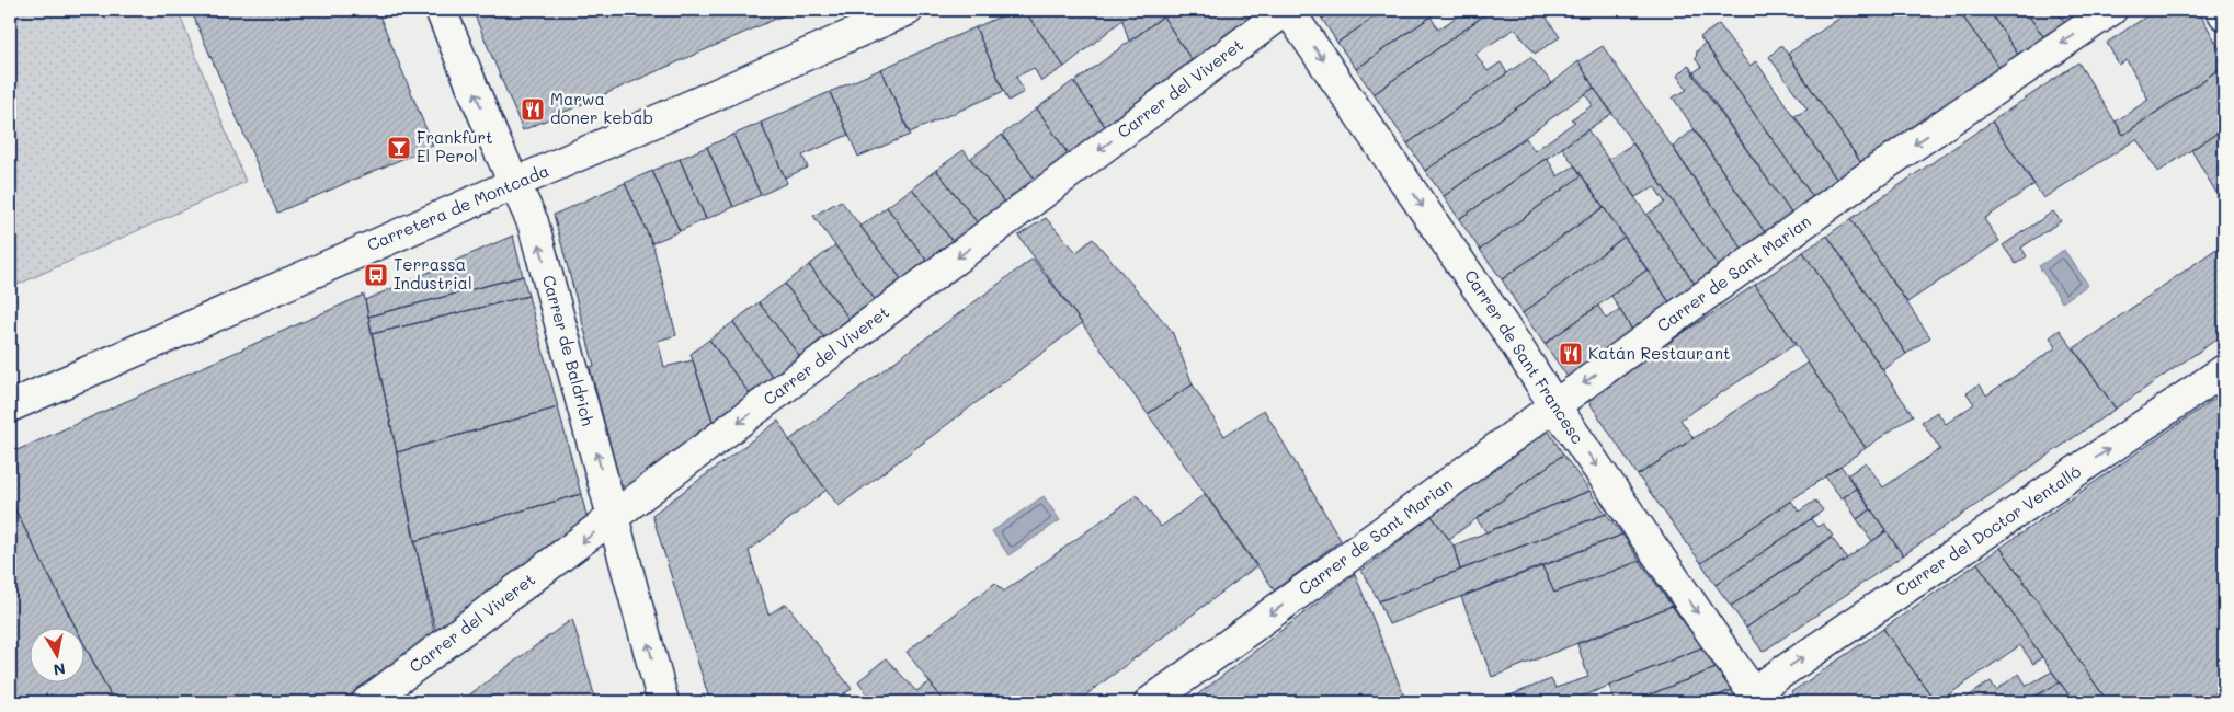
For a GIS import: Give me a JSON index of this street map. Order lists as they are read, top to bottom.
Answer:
{
  "streets": {
    "street": [
      "Carrer del Viveret",
      "Carretera de Montcada",
      "Carrer de Sant Marian",
      "Carrer de Baldrich",
      "Carrer de Sant Francesc",
      "Carrer del Doctor Ventalló"
    ]
  },
  "crossings": [
    ["Carrer del Viveret", "Carrer de Baldrich"],
    ["Carrer del Viveret", "Carrer de Sant Francesc"],
    ["Carretera de Montcada", "Carrer de Baldrich"],
    ["Carrer de Sant Marian", "Carrer de Sant Francesc"],
    ["Carrer de Sant Francesc", "Carrer del Doctor Ventalló"]
  ],
  "one_way": [
    "Carrer del Viveret",
    "Carrer de Sant Marian",
    "Carrer de Baldrich",
    "Carrer de Sant Francesc",
    "Carrer del Doctor Ventalló"
  ],
  "places": {
    "restaurant": ["Marwa doner kebab", "Katán Restaurant"],
    "bar": ["Frankfurt El Perol"],
    "bus stop": ["Terrassa Industrial"]
  },
  "north": "bottom"
}
